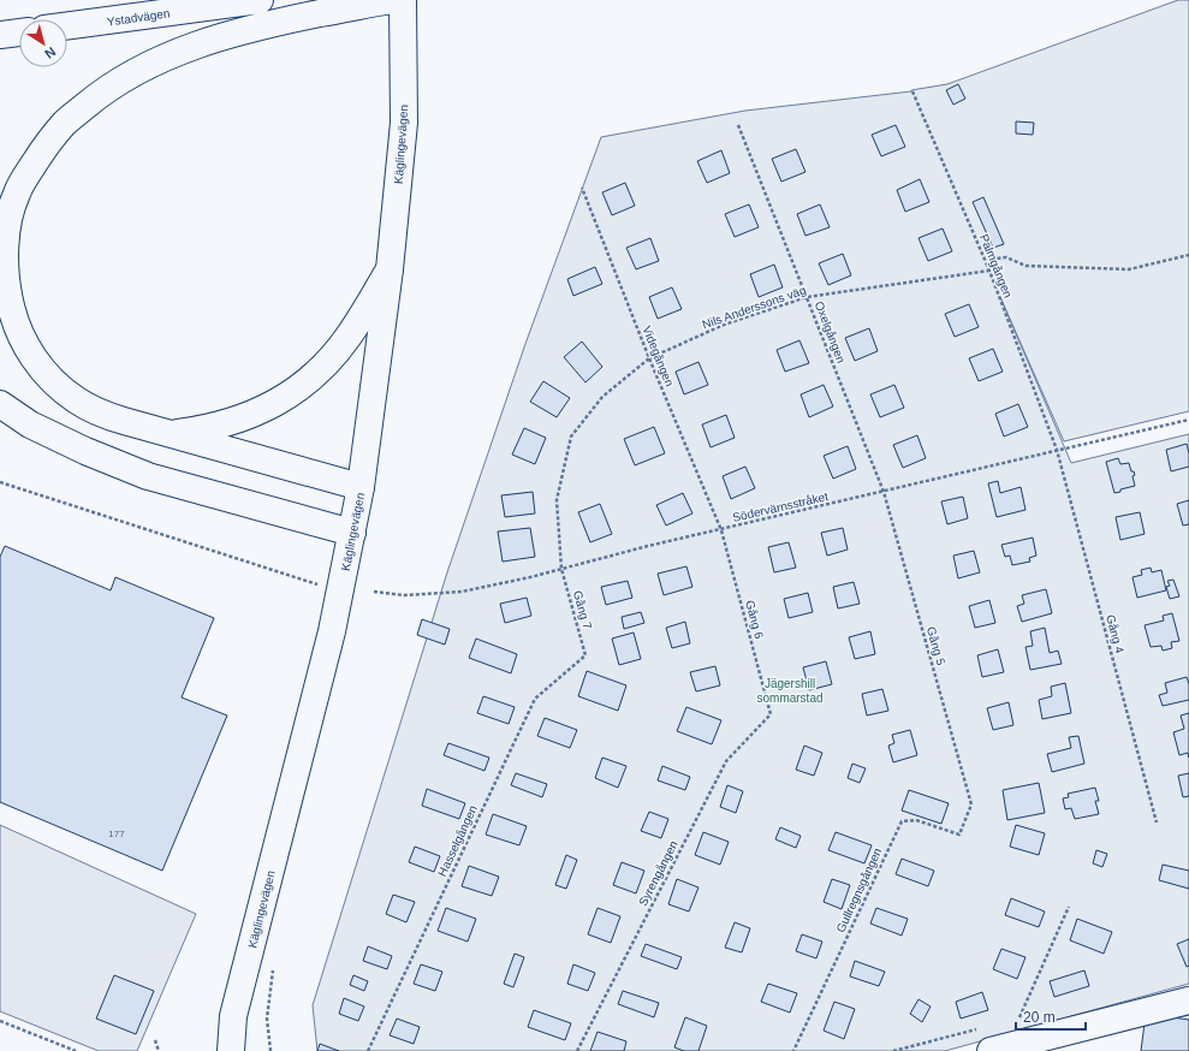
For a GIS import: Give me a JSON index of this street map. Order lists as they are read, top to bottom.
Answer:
{
  "streets": {
    "main road": ["Ystadvägen", "Käglingevägen"],
    "path": [
      "Palmgången",
      "Nils Anderssons väg",
      "Oxelgången",
      "Videgången",
      "Södervärnsstråket",
      "Gång 7",
      "Gång 6",
      "Gång 4",
      "Gång 5",
      "Hasselgången",
      "Syrengången",
      "Gullregnsgången"
    ]
  },
  "crossings": [
    ["Palmgången", "Nils Anderssons väg"],
    ["Palmgången", "Södervärnsstråket"],
    ["Palmgången", "Gång 4"],
    ["Nils Anderssons väg", "Oxelgången"],
    ["Nils Anderssons väg", "Videgången"],
    ["Nils Anderssons väg", "Södervärnsstråket"],
    ["Nils Anderssons väg", "Gång 7"],
    ["Oxelgången", "Södervärnsstråket"],
    ["Oxelgången", "Gång 5"],
    ["Videgången", "Södervärnsstråket"],
    ["Videgången", "Gång 6"],
    ["Södervärnsstråket", "Gång 7"],
    ["Södervärnsstråket", "Gång 6"],
    ["Södervärnsstråket", "Gång 4"],
    ["Södervärnsstråket", "Gång 5"],
    ["Gång 7", "Hasselgången"],
    ["Gång 6", "Syrengången"],
    ["Gång 5", "Gullregnsgången"]
  ],
  "parks": ["Jägershill sommarstad"],
  "house_numbers": ["177"],
  "scale_bar": "20 m",
  "north": "bottom right"
}
